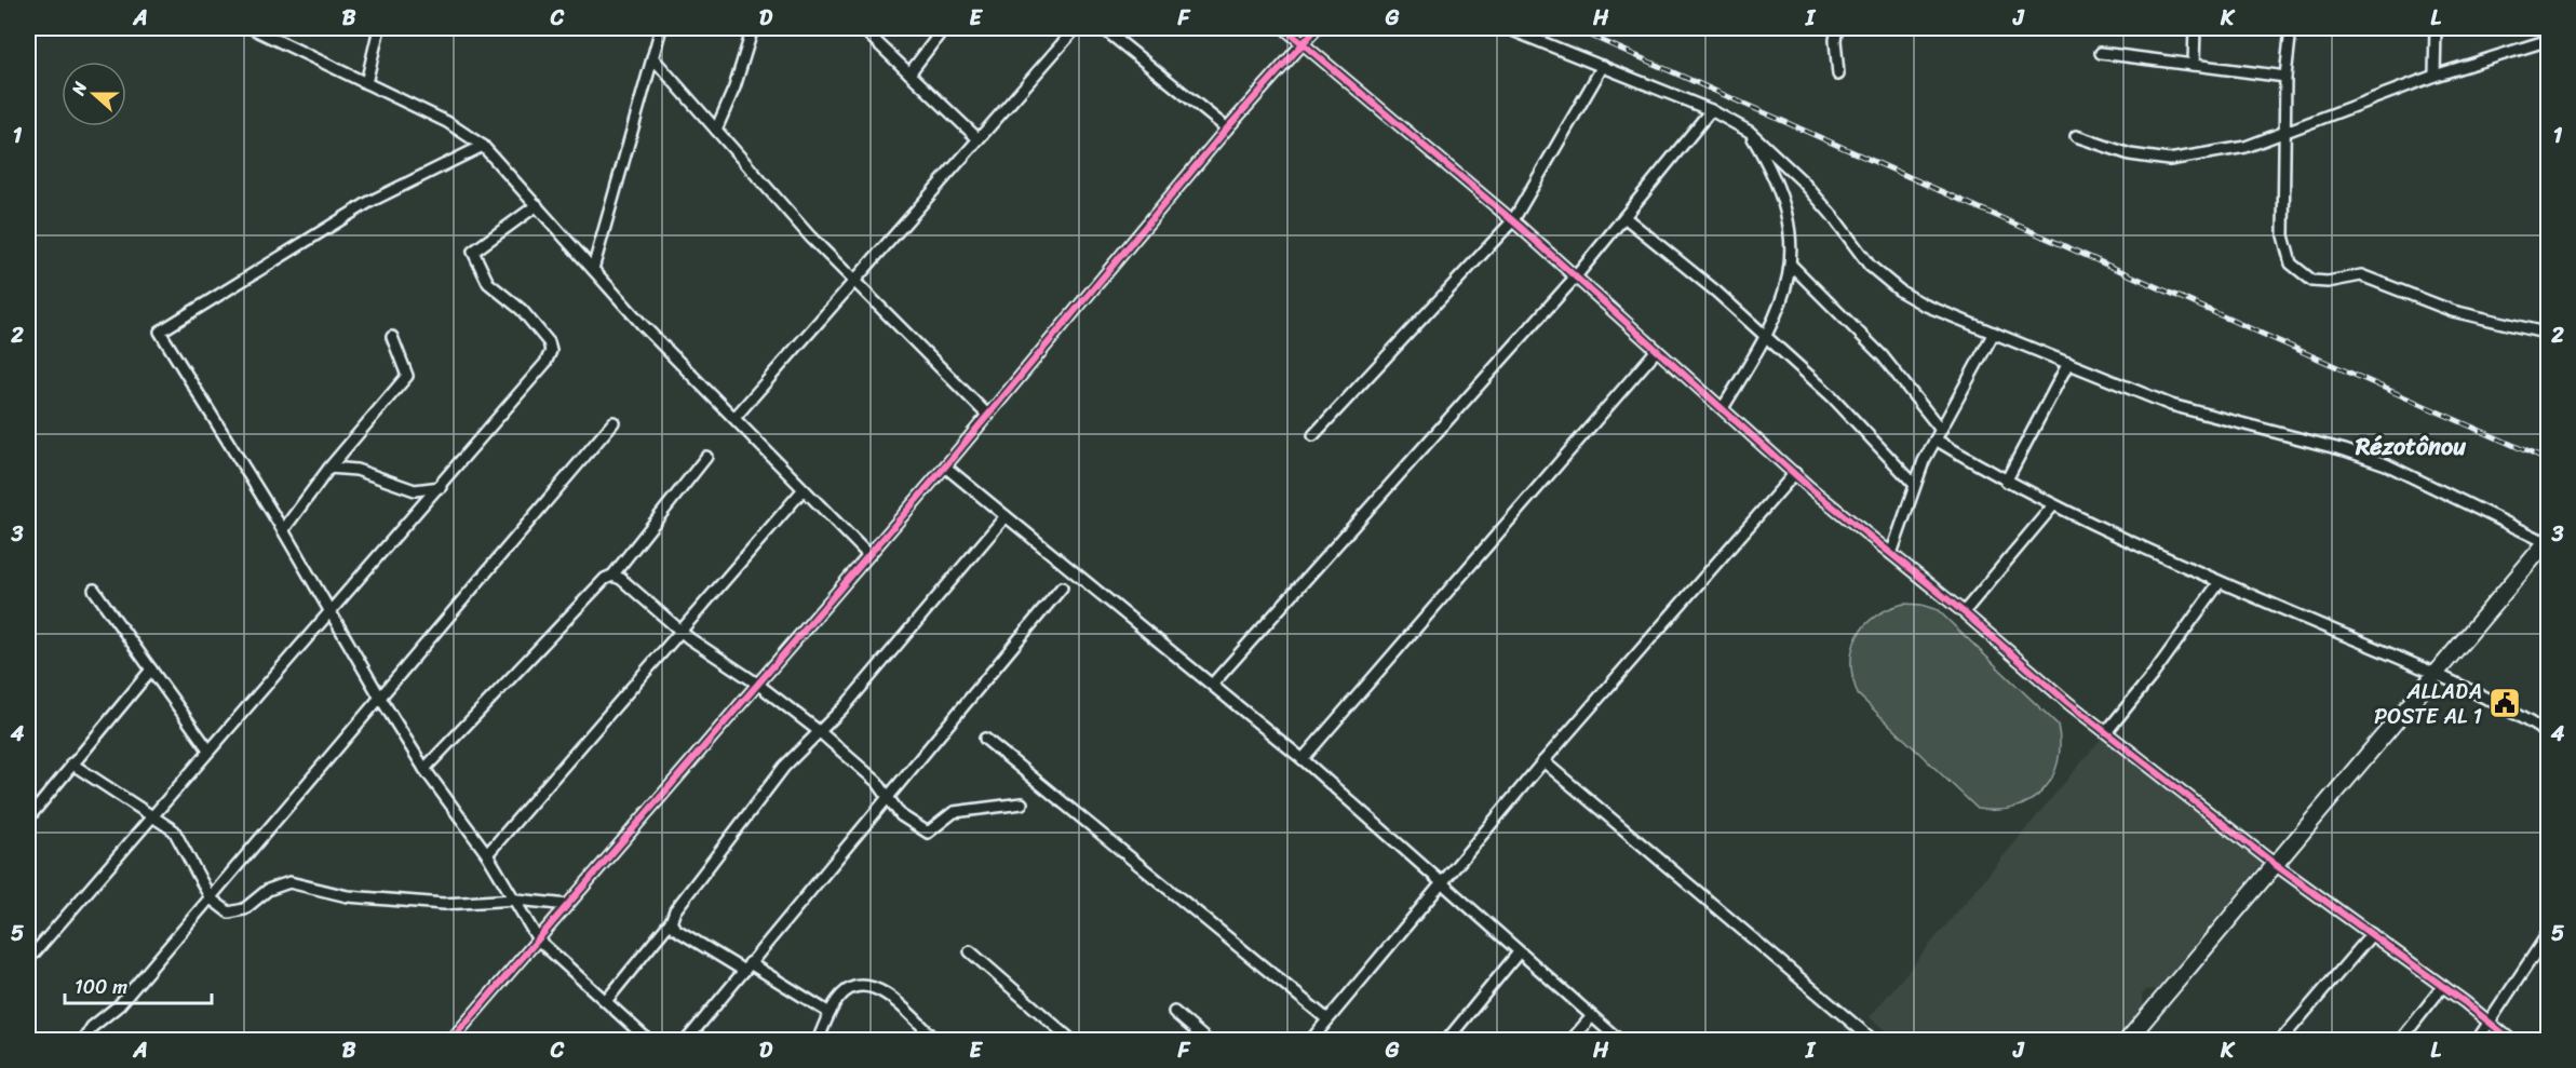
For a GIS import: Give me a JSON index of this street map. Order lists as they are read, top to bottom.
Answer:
{
  "districts": ["Rézotônou"],
  "places": {
    "public building": ["ALLADA POSTE AL 1"]
  },
  "scale_bar": "100 m",
  "north": "left",
  "grid": {
    "columns": [
      "A",
      "B",
      "C",
      "D",
      "E",
      "F",
      "G",
      "H",
      "I",
      "J",
      "K",
      "L"
    ],
    "rows": [
      "1",
      "2",
      "3",
      "4",
      "5"
    ]
  }
}
